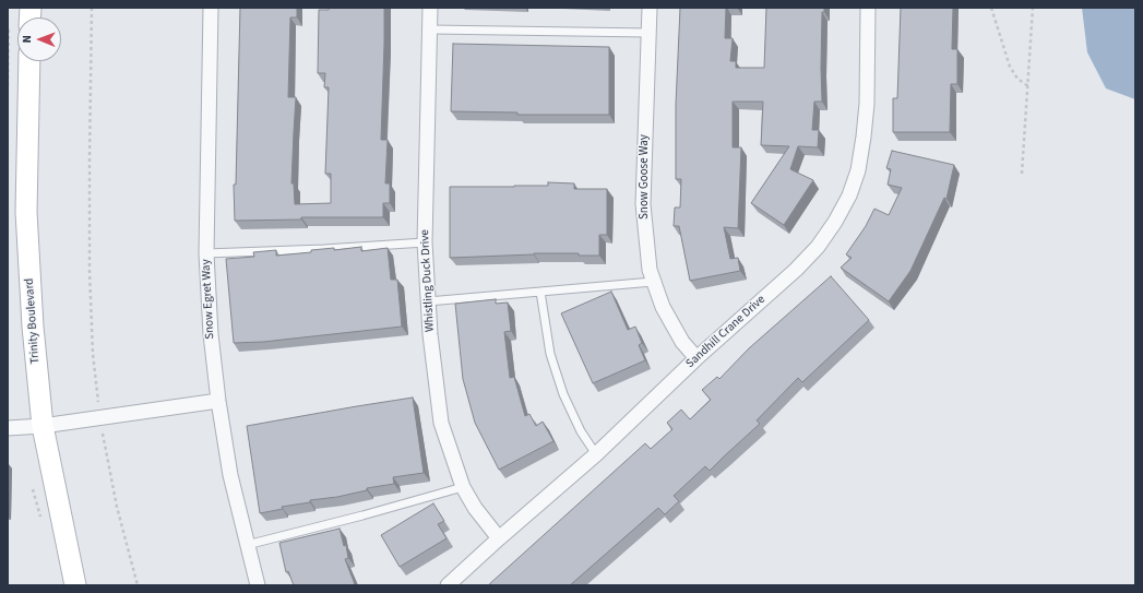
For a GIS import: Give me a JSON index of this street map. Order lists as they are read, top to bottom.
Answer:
{
  "streets": {
    "main road": ["Trinity Boulevard"],
    "street": [
      "Snow Goose Way",
      "Whistling Duck Drive",
      "Snow Egret Way",
      "Sandhill Crane Drive"
    ]
  },
  "crossings": [
    ["Snow Goose Way", "Sandhill Crane Drive"],
    ["Whistling Duck Drive", "Sandhill Crane Drive"]
  ],
  "north": "left"
}
